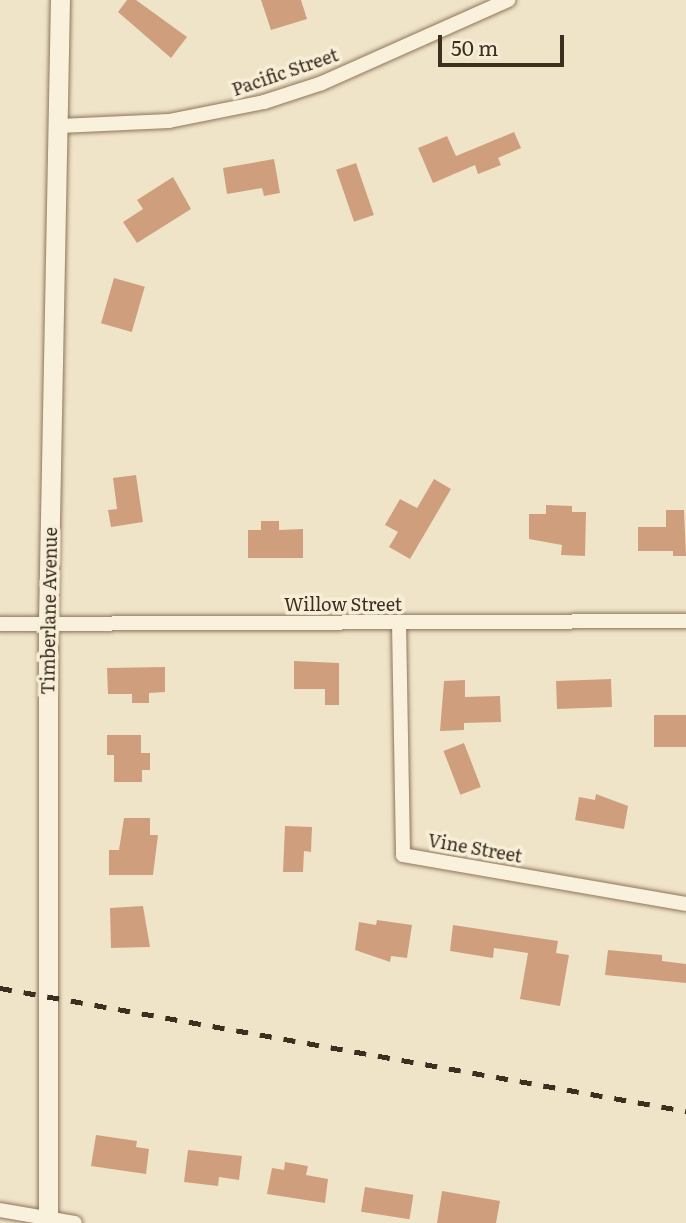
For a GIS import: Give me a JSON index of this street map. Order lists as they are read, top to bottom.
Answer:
{
  "streets": {
    "street": [
      "Pacific Street",
      "Willow Street",
      "Timberlane Avenue",
      "Vine Street"
    ]
  },
  "crossings": [
    ["Pacific Street", "Timberlane Avenue"],
    ["Willow Street", "Timberlane Avenue"],
    ["Willow Street", "Vine Street"]
  ],
  "scale_bar": "50 m"
}
